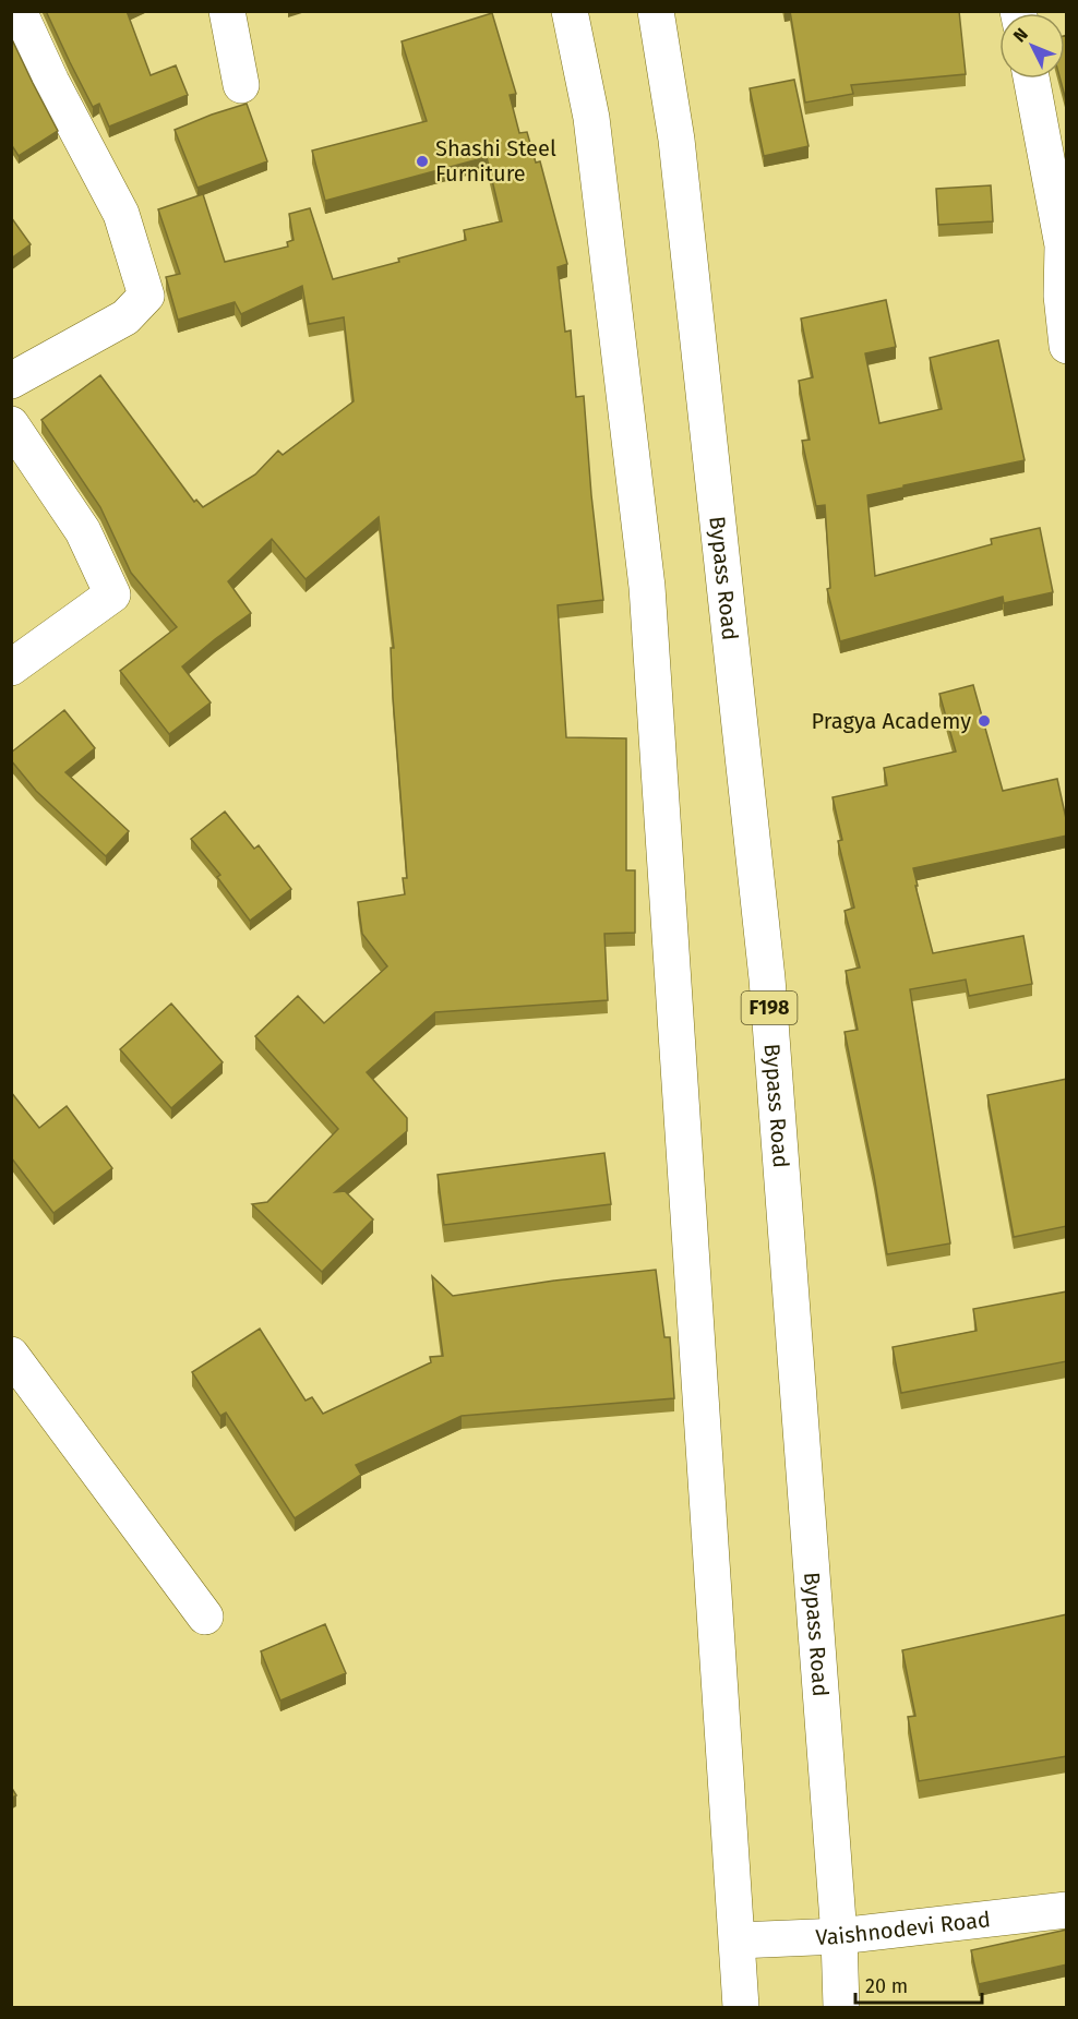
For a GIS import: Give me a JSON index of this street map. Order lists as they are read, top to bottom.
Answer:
{
  "streets": {
    "main road": ["Bypass Road", "F198", "Vaishnodevi Road"]
  },
  "crossings": [
    ["Bypass Road", "Vaishnodevi Road"]
  ],
  "places": ["Shashi Steel Furniture", "Pragya Academy"],
  "scale_bar": "20 m",
  "north": "top left"
}
